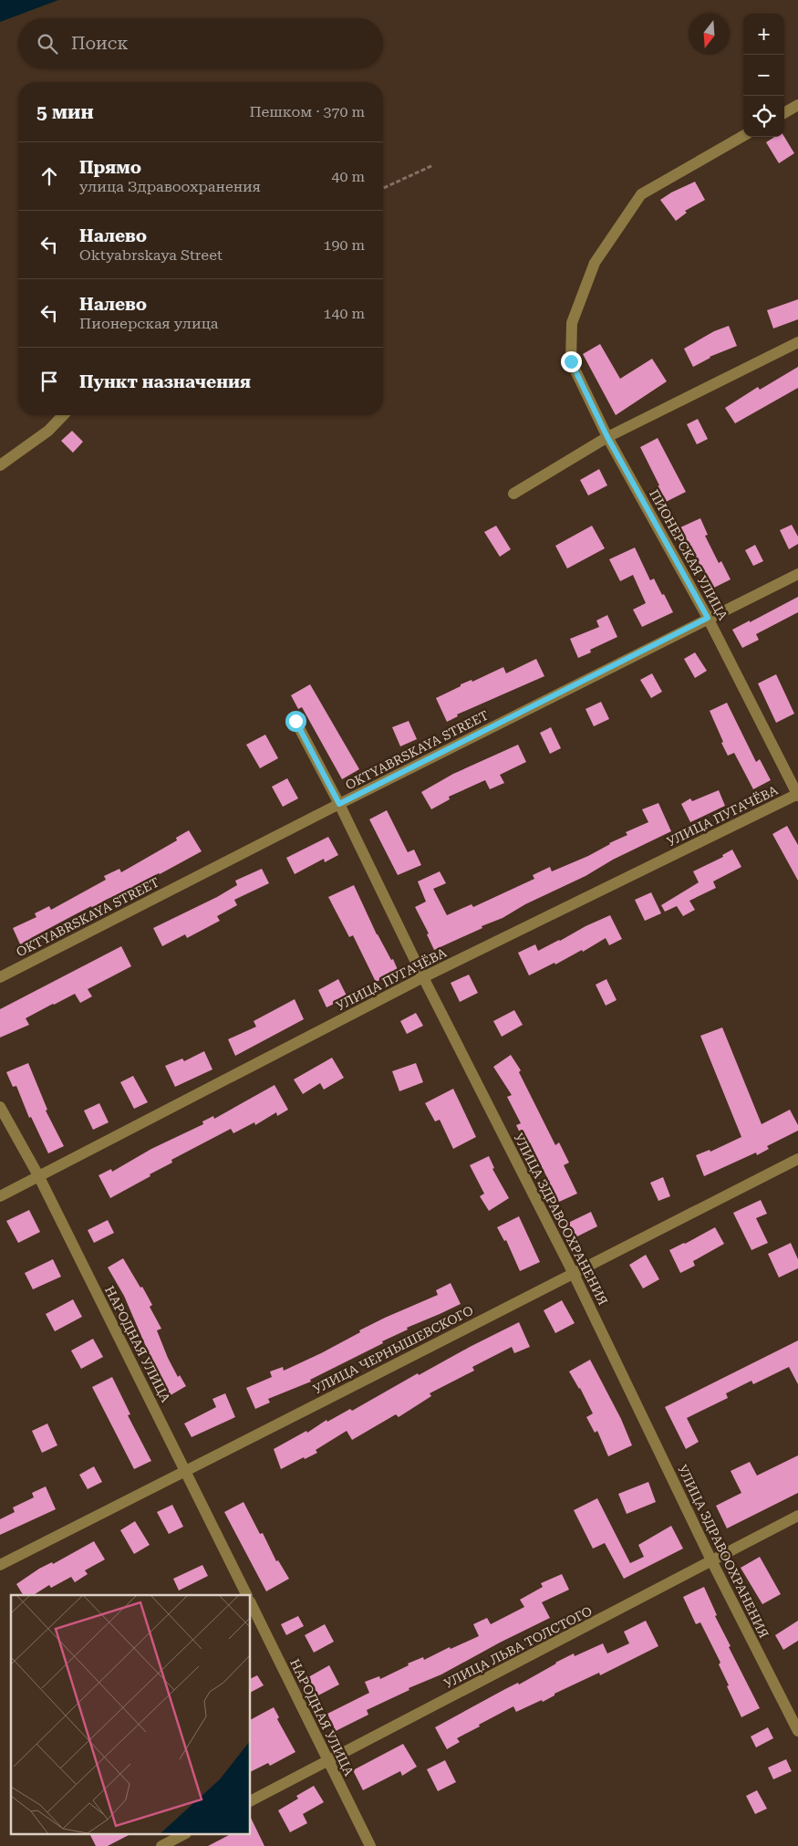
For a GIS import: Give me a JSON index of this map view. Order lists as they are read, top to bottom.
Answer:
{
  "streets": {
    "street": [
      "ПИОНЕРСКАЯ УЛИЦА",
      "OKTYABRSKAYA STREET",
      "УЛИЦА ПУГАЧЁВА",
      "УЛИЦА ЗДРАВООХРАНЕНИЯ",
      "НАРОДНАЯ УЛИЦА",
      "УЛИЦА ЧЕРНЫШЕВСКОГО",
      "УЛИЦА ЛЬВА ТОЛСТОГО"
    ]
  },
  "crossings": [
    ["ПИОНЕРСКАЯ УЛИЦА", "OKTYABRSKAYA STREET"],
    ["ПИОНЕРСКАЯ УЛИЦА", "УЛИЦА ПУГАЧЁВА"],
    ["OKTYABRSKAYA STREET", "УЛИЦА ЗДРАВООХРАНЕНИЯ"],
    ["УЛИЦА ПУГАЧЁВА", "УЛИЦА ЗДРАВООХРАНЕНИЯ"],
    ["УЛИЦА ПУГАЧЁВА", "НАРОДНАЯ УЛИЦА"],
    ["УЛИЦА ЗДРАВООХРАНЕНИЯ", "УЛИЦА ЧЕРНЫШЕВСКОГО"],
    ["УЛИЦА ЗДРАВООХРАНЕНИЯ", "УЛИЦА ЛЬВА ТОЛСТОГО"],
    ["НАРОДНАЯ УЛИЦА", "УЛИЦА ЧЕРНЫШЕВСКОГО"],
    ["НАРОДНАЯ УЛИЦА", "УЛИЦА ЛЬВА ТОЛСТОГО"]
  ],
  "north": "bottom",
  "page": {
    "map_buttons": ["+", "−"],
    "search": "Поиск",
    "heading": ["5 мин", "Пешком · 370 m"],
    "list": [
      ["Прямо", "улица Здравоохранения", "40 m"],
      ["Налево", "Oktyabrskaya Street", "190 m"],
      ["Налево", "Пионерская улица", "140 m"],
      "Пункт назначения"
    ]
  }
}
